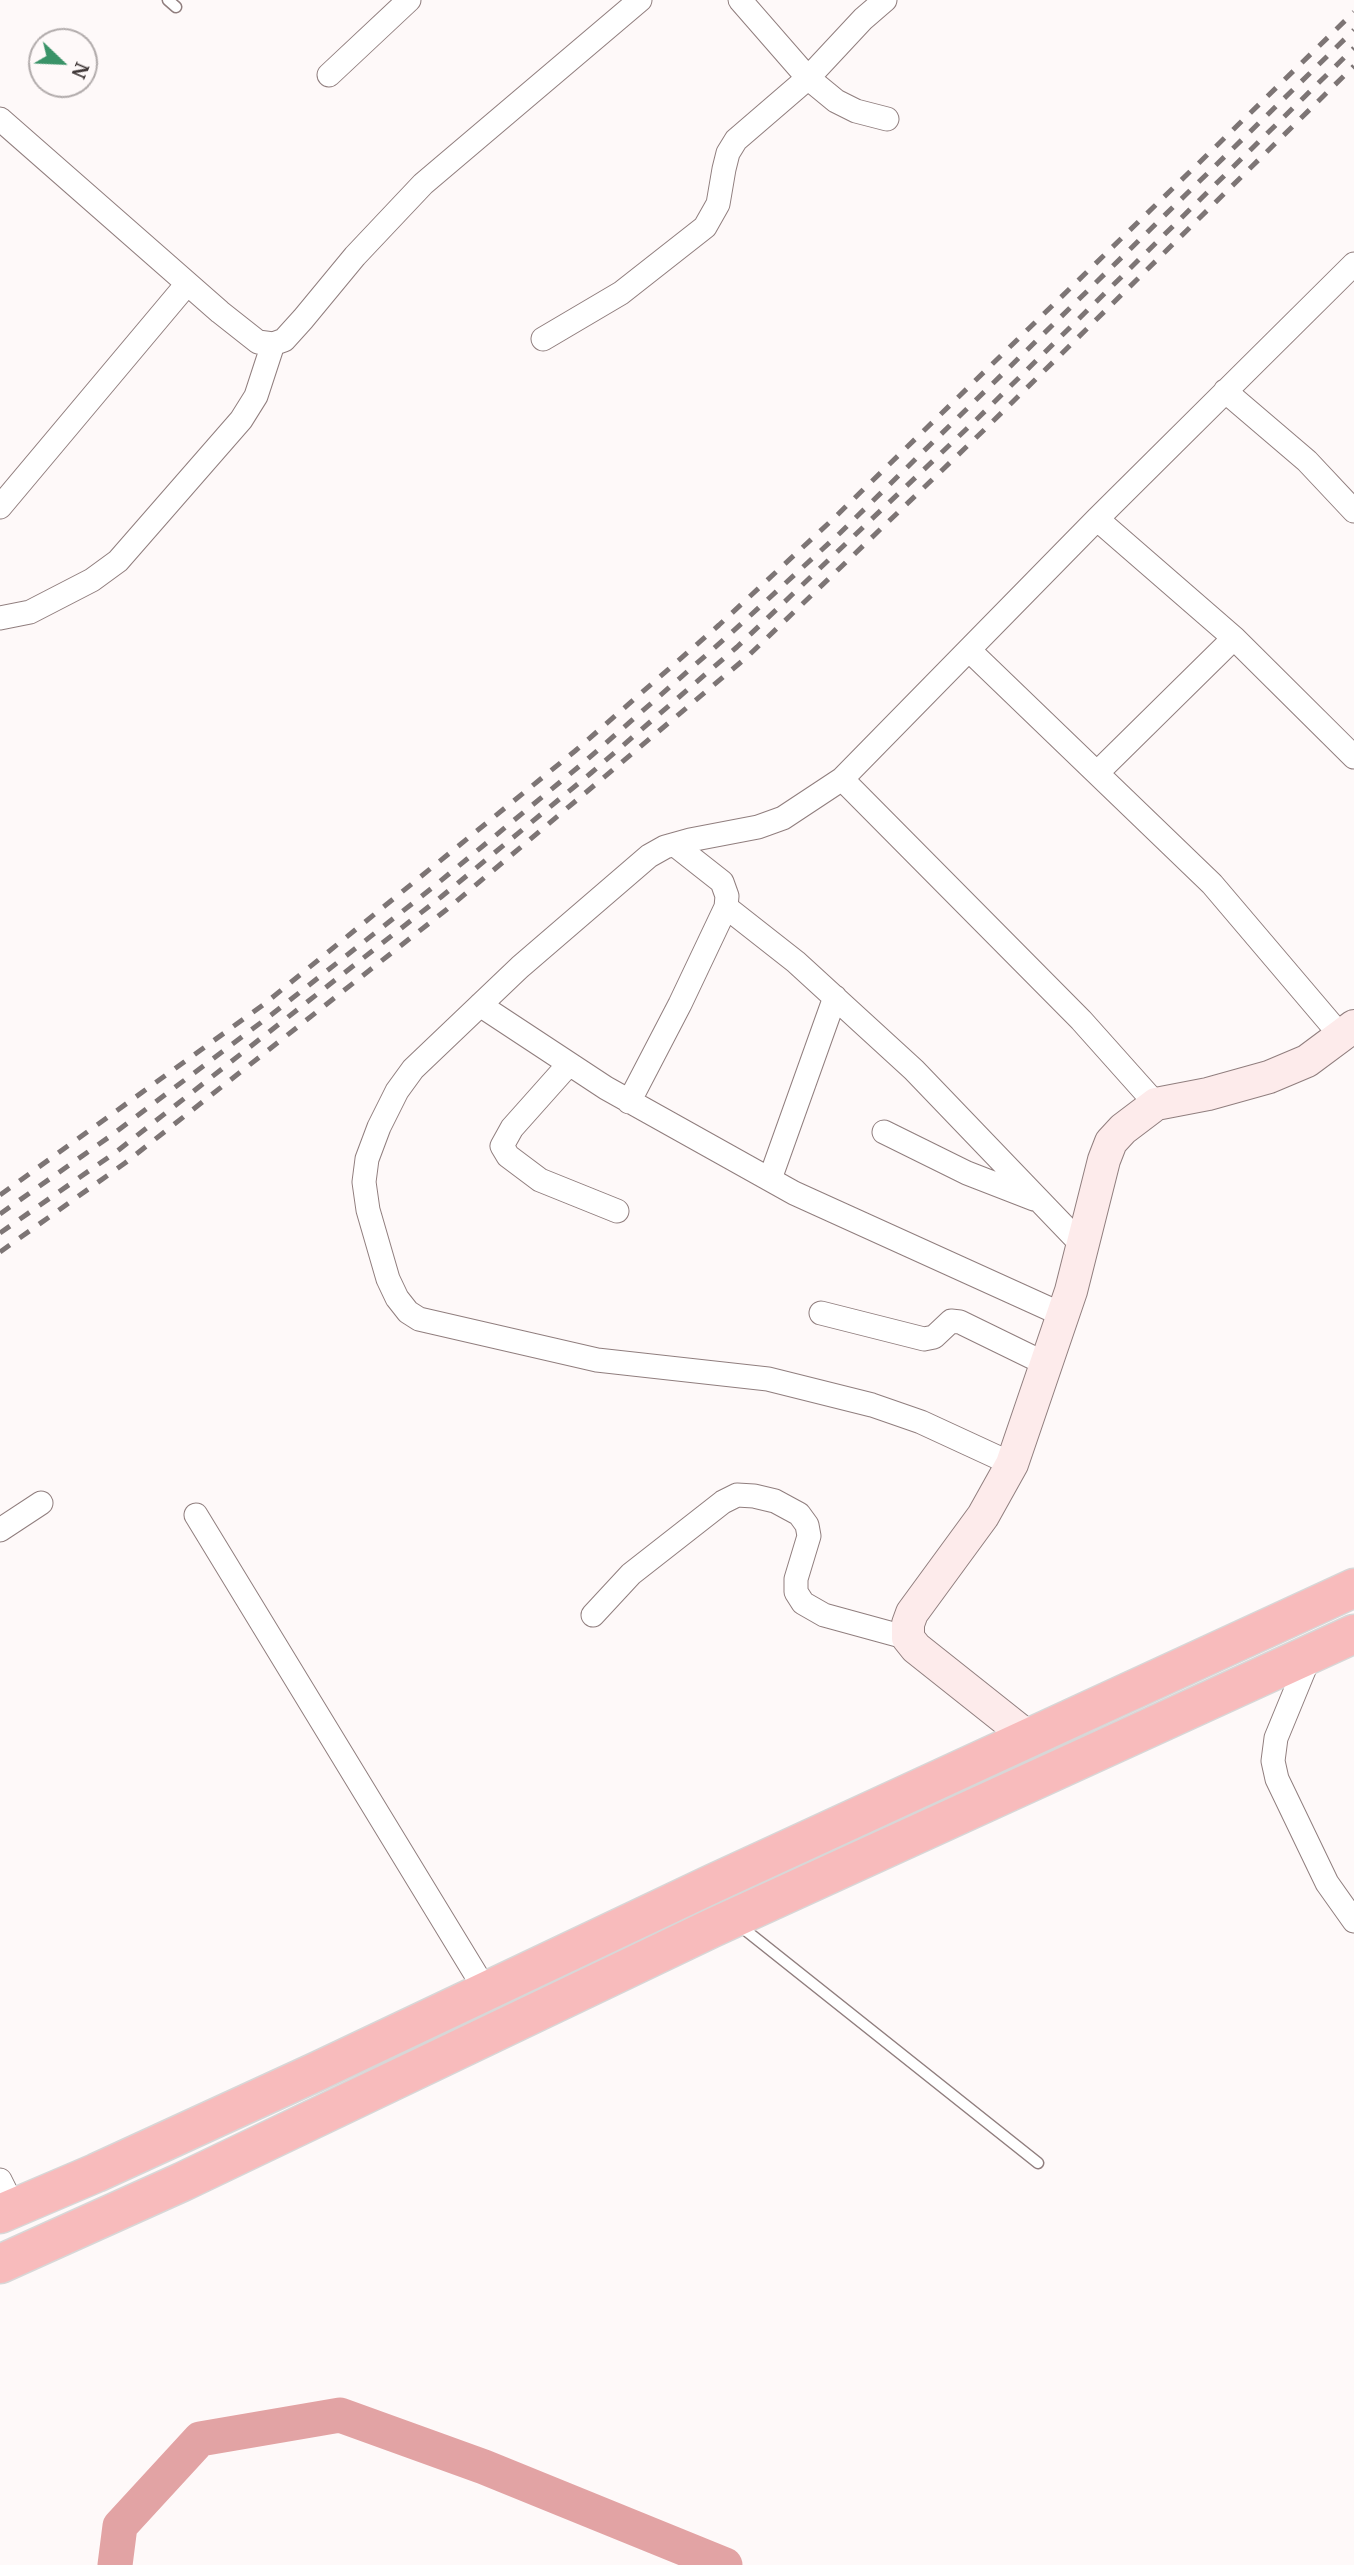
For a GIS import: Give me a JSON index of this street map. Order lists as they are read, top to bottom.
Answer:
{
  "north": "bottom right"
}
